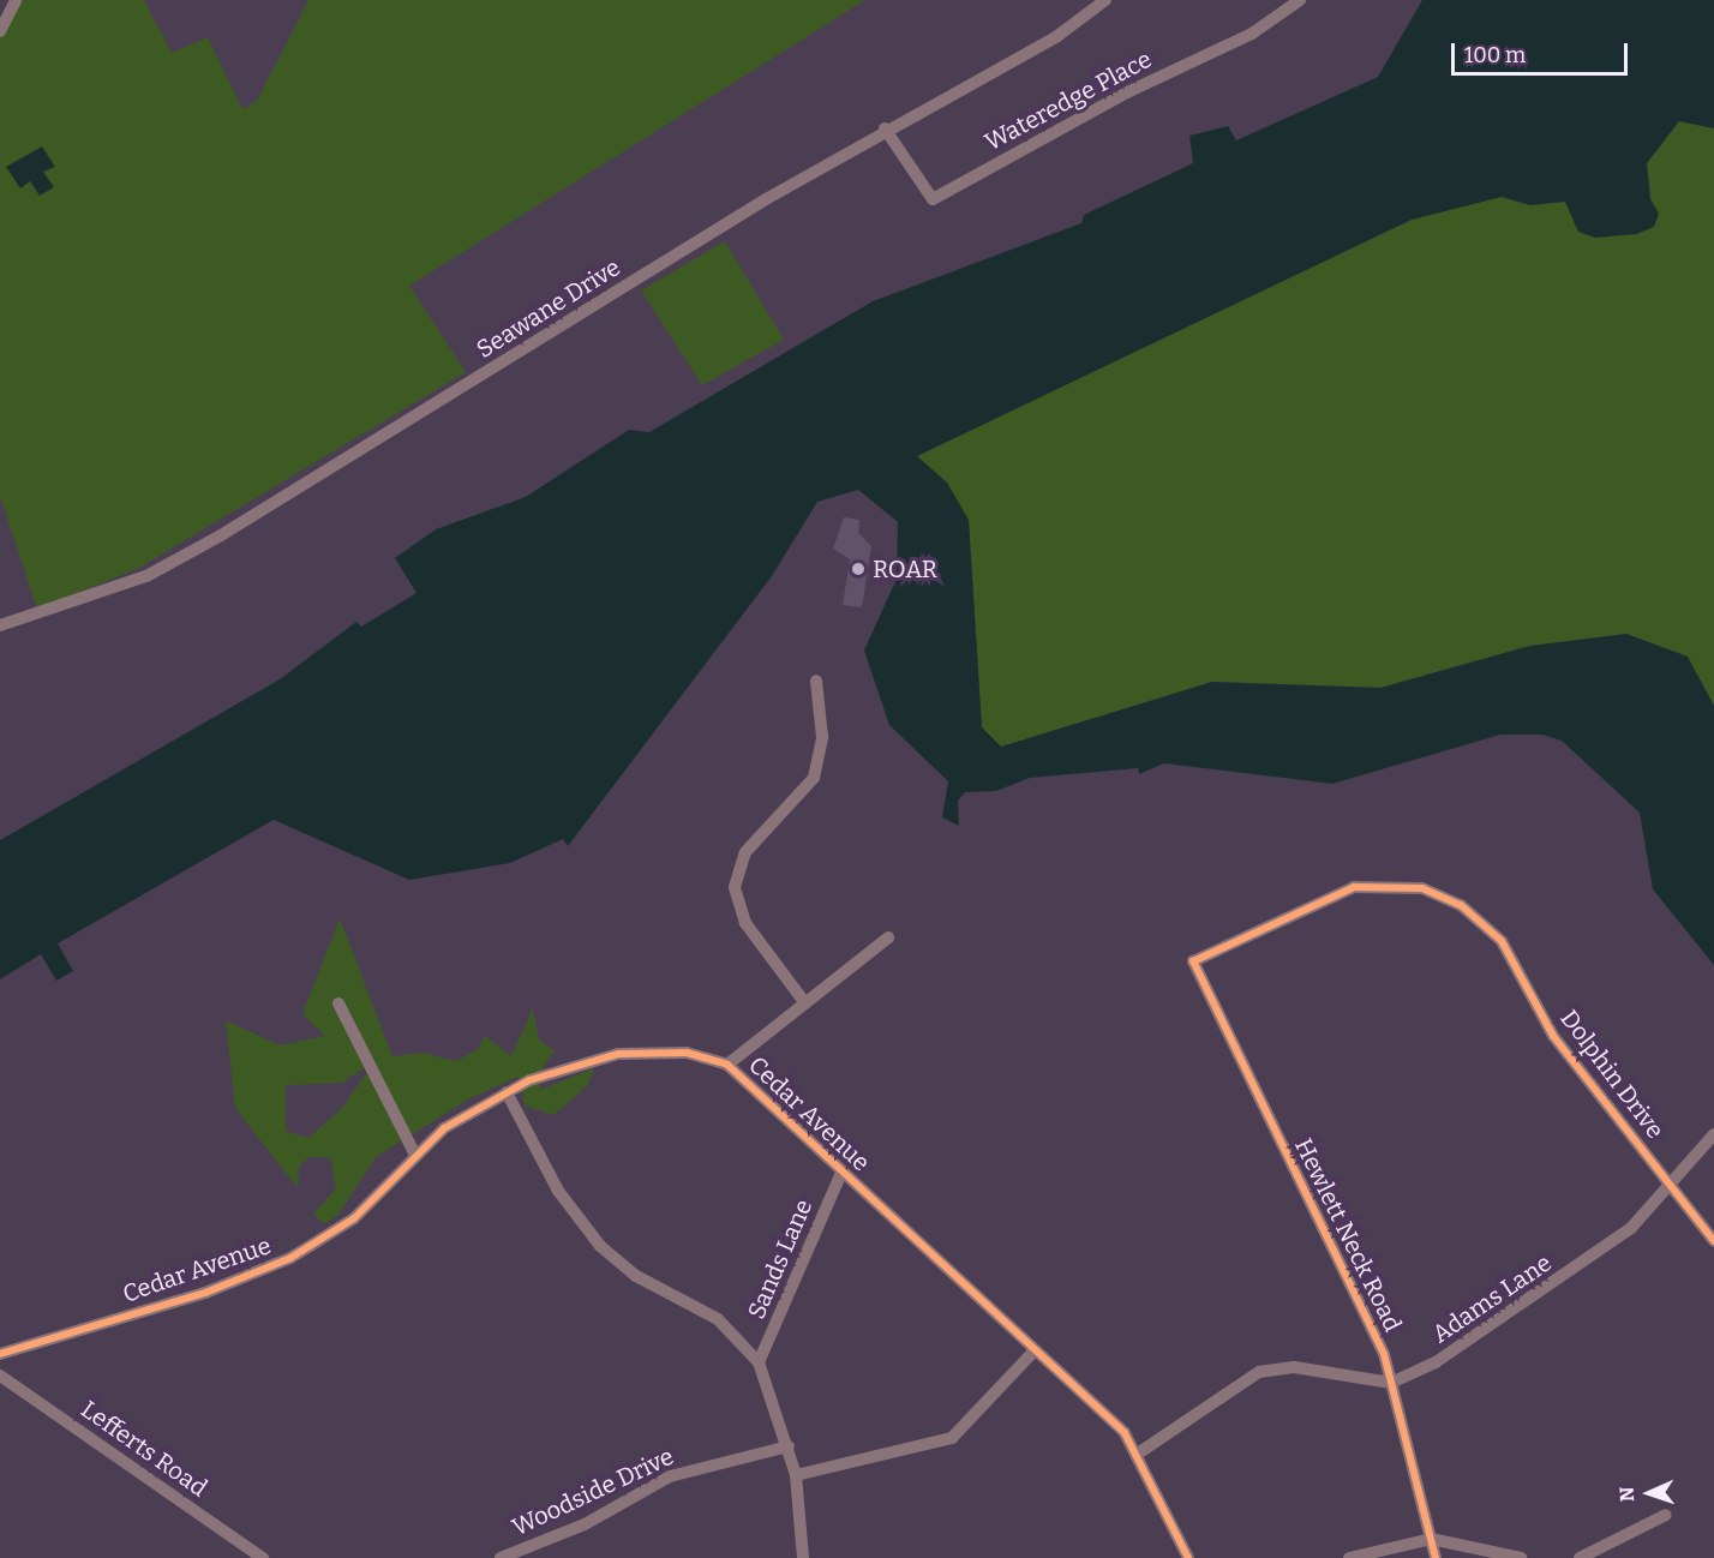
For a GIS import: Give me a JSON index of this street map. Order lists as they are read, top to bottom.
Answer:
{
  "streets": {
    "street": [
      "Wateredge Place",
      "Seawane Drive",
      "Dolphin Drive",
      "Cedar Avenue",
      "Hewlett Neck Road",
      "Sands Lane",
      "Adams Lane",
      "Lefferts Road",
      "Woodside Drive"
    ]
  },
  "crossings": [
    ["Wateredge Place", "Seawane Drive"],
    ["Dolphin Drive", "Hewlett Neck Road"],
    ["Dolphin Drive", "Adams Lane"],
    ["Cedar Avenue", "Sands Lane"],
    ["Hewlett Neck Road", "Adams Lane"]
  ],
  "places": ["ROAR"],
  "scale_bar": "100 m",
  "north": "left"
}
